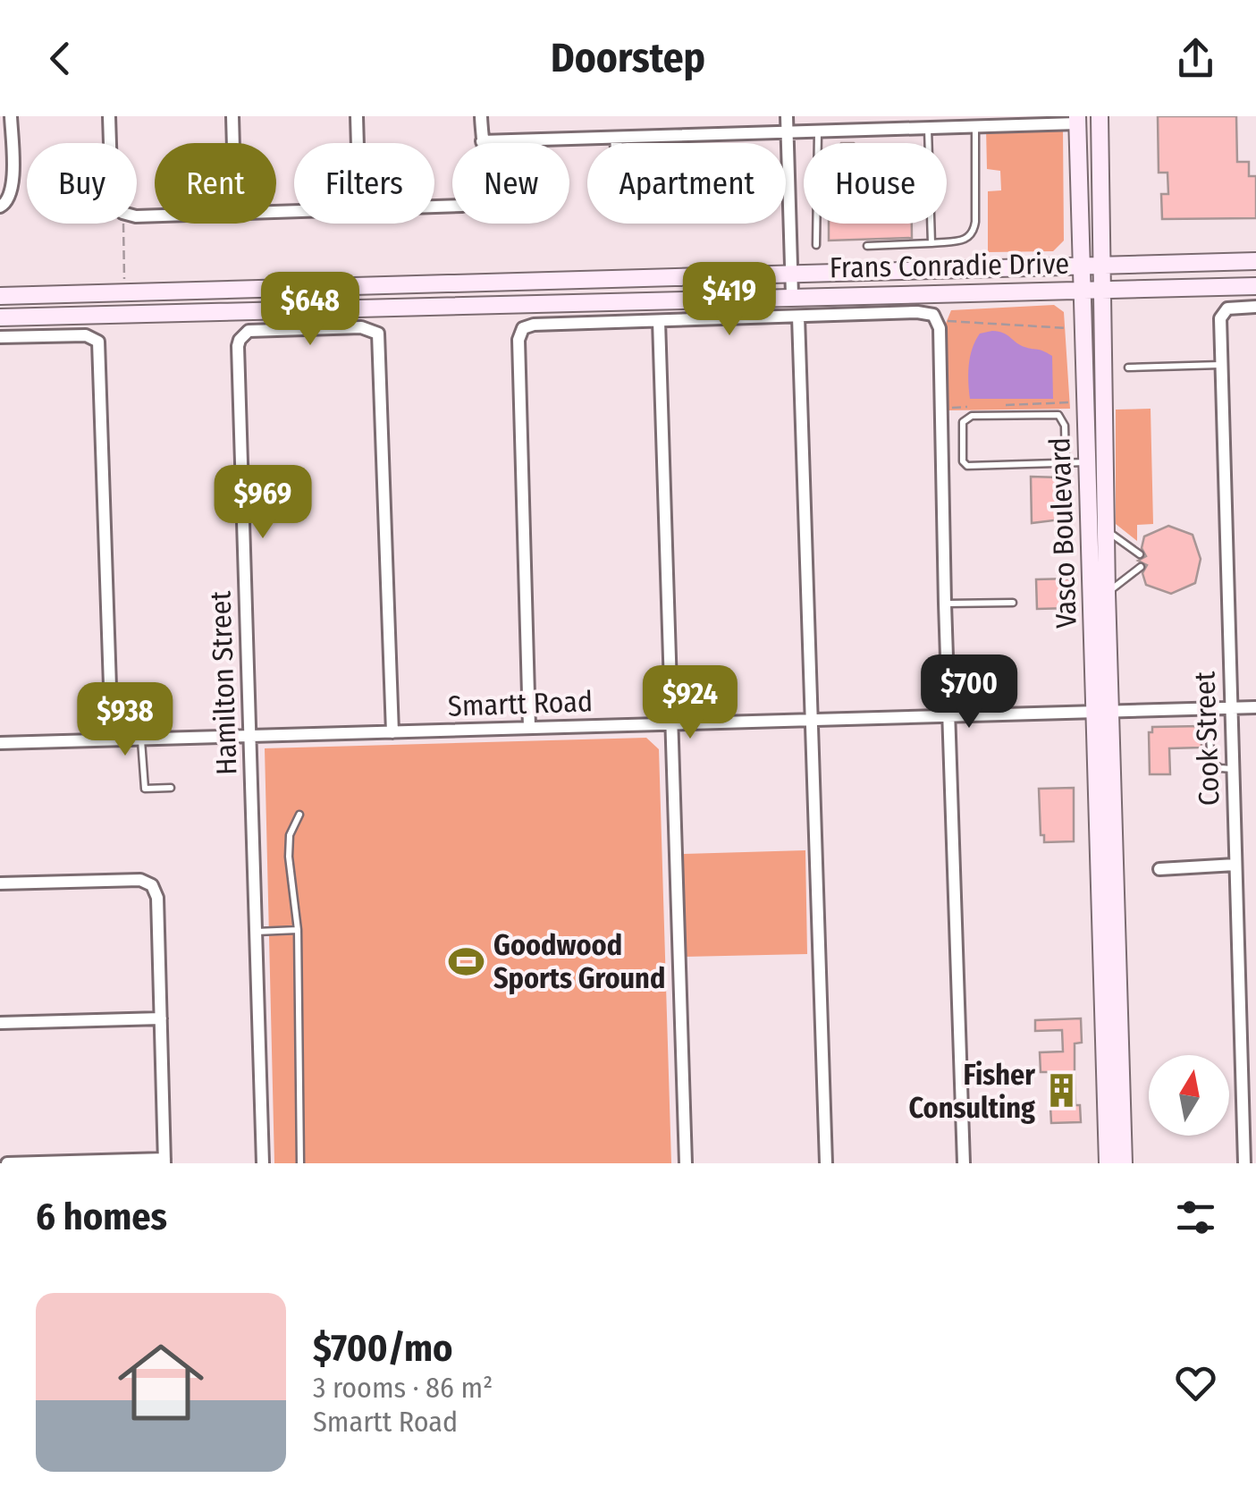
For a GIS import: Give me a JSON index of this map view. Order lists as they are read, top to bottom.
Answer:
{
  "streets": {
    "main road": ["Frans Conradie Drive", "Vasco Boulevard"],
    "street": ["Hamilton Street", "Smartt Road", "Cook Street"]
  },
  "crossings": [
    ["Frans Conradie Drive", "Vasco Boulevard"],
    ["Vasco Boulevard", "Smartt Road"],
    ["Hamilton Street", "Smartt Road"],
    ["Smartt Road", "Cook Street"]
  ],
  "places": {
    "sports": ["Goodwood Sports Ground"],
    "building": ["Fisher Consulting"]
  },
  "north": "top",
  "page": {
    "header": "Doorstep",
    "chip": [
      "Buy",
      "Rent",
      "Filters",
      "New",
      "Apartment",
      "House"
    ],
    "price": [
      "$419",
      "$648",
      "$969",
      "$700",
      "$924",
      "$938"
    ],
    "heading": "6 homes",
    "list": [
      {
        "name": "$700/mo",
        "note": "3 rooms · 86 m² · Smartt Road"
      }
    ]
  }
}
